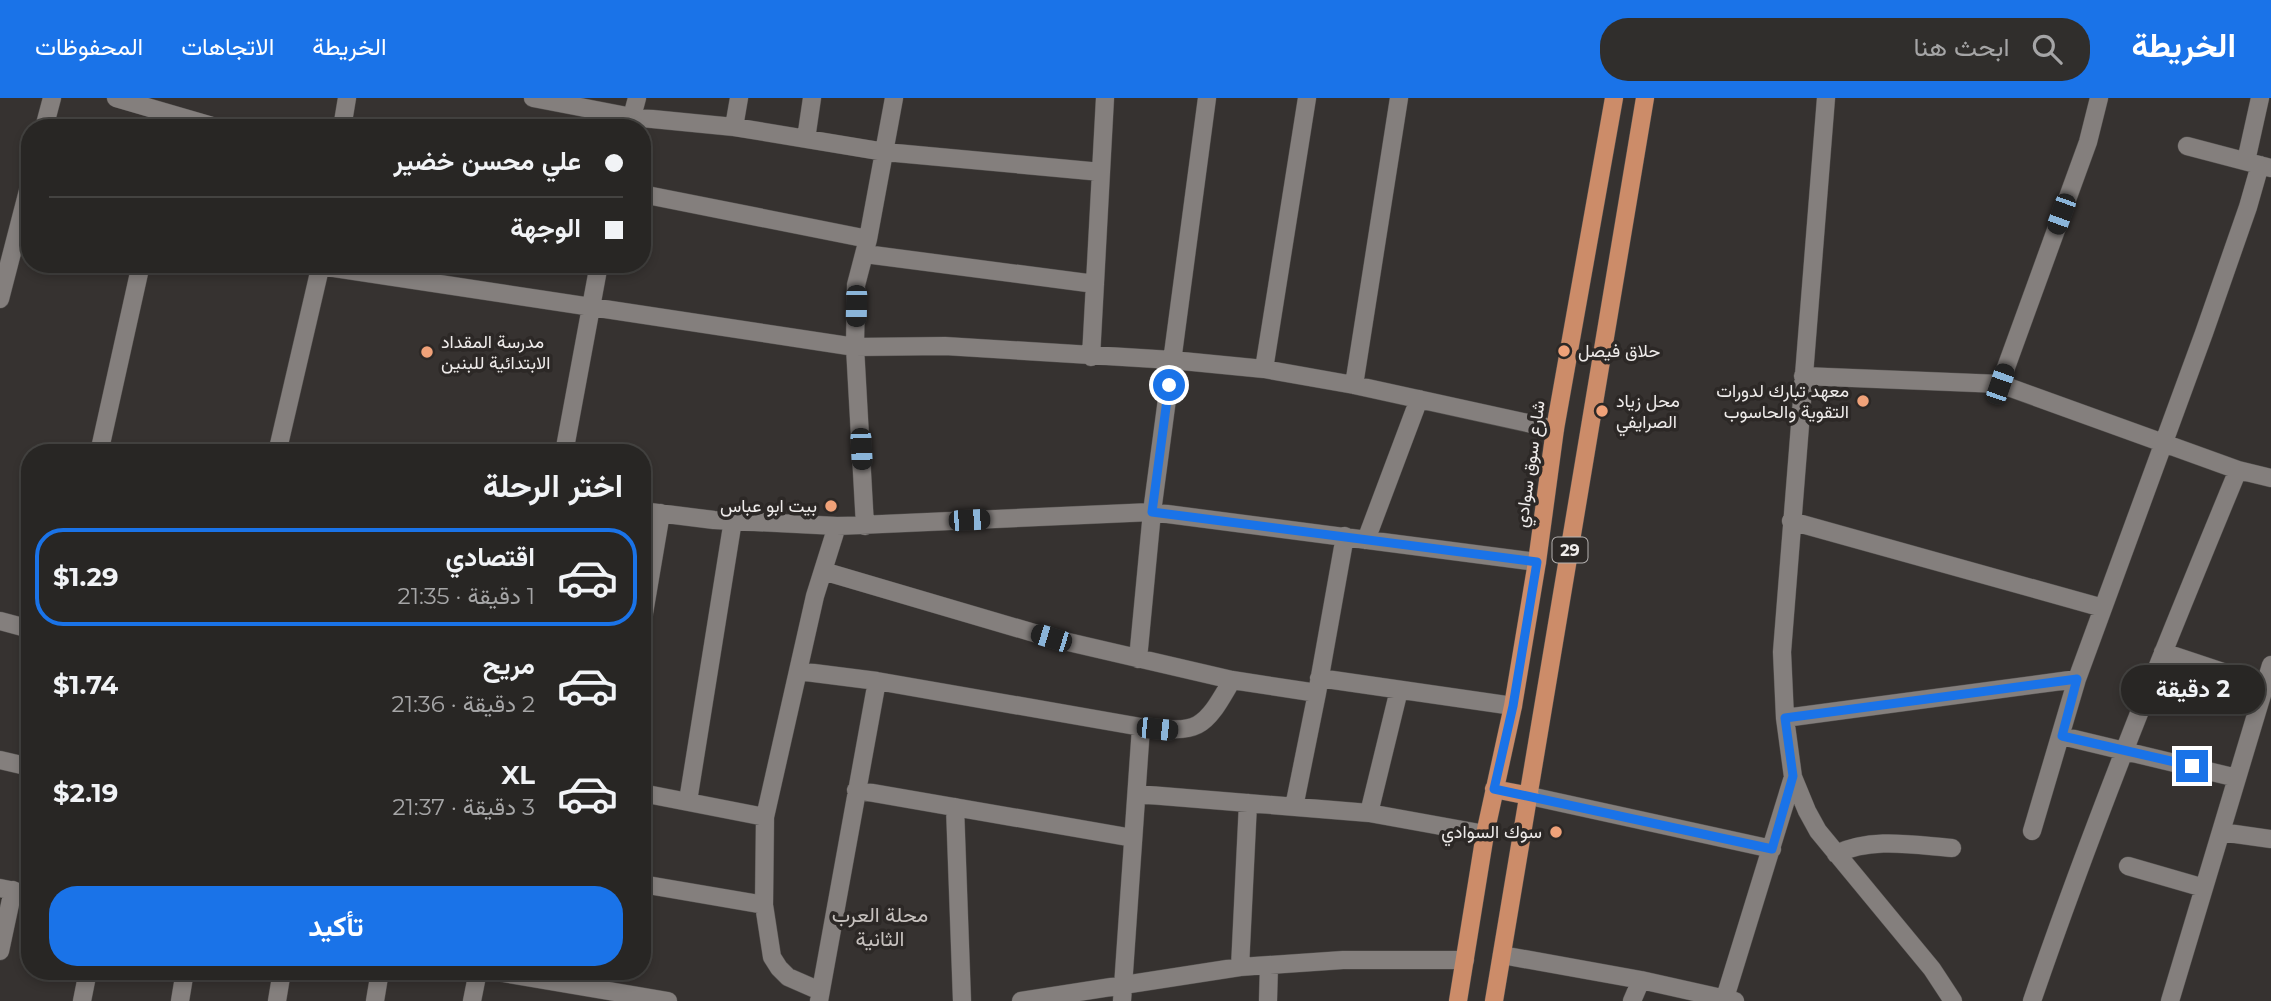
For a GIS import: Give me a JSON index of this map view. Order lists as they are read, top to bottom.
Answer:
{
  "streets": {
    "main road": ["شارع سوق سوادي", "29"]
  },
  "districts": ["محلة العرب الثانية"],
  "places": [
    "حلاق فيصل",
    "مدرسة المقداد الابتدائية للبنين",
    "معهد تبارك لدورات التقوية والحاسوب",
    "محل زياد الصرايفي",
    "بيت ابو عباس",
    "سوك السوادي"
  ],
  "page": {
    "header": "الخريطة",
    "search": "ابحث هنا",
    "nav": ["الخريطة", "الاتجاهات", "المحفوظات"],
    "banner": ["علي محسن خضير", "الوجهة"],
    "heading": "اختر الرحلة",
    "list": [
      {
        "name": "اقتصادي",
        "note": "1 دقيقة · 21:35",
        "value": "$1.29"
      },
      {
        "name": "مريح",
        "note": "2 دقيقة · 21:36",
        "value": "$1.74"
      },
      {
        "name": "XL",
        "note": "3 دقيقة · 21:37",
        "value": "$2.19"
      }
    ],
    "bubble": "2 دقيقة",
    "buttons": "تأكيد"
  }
}
